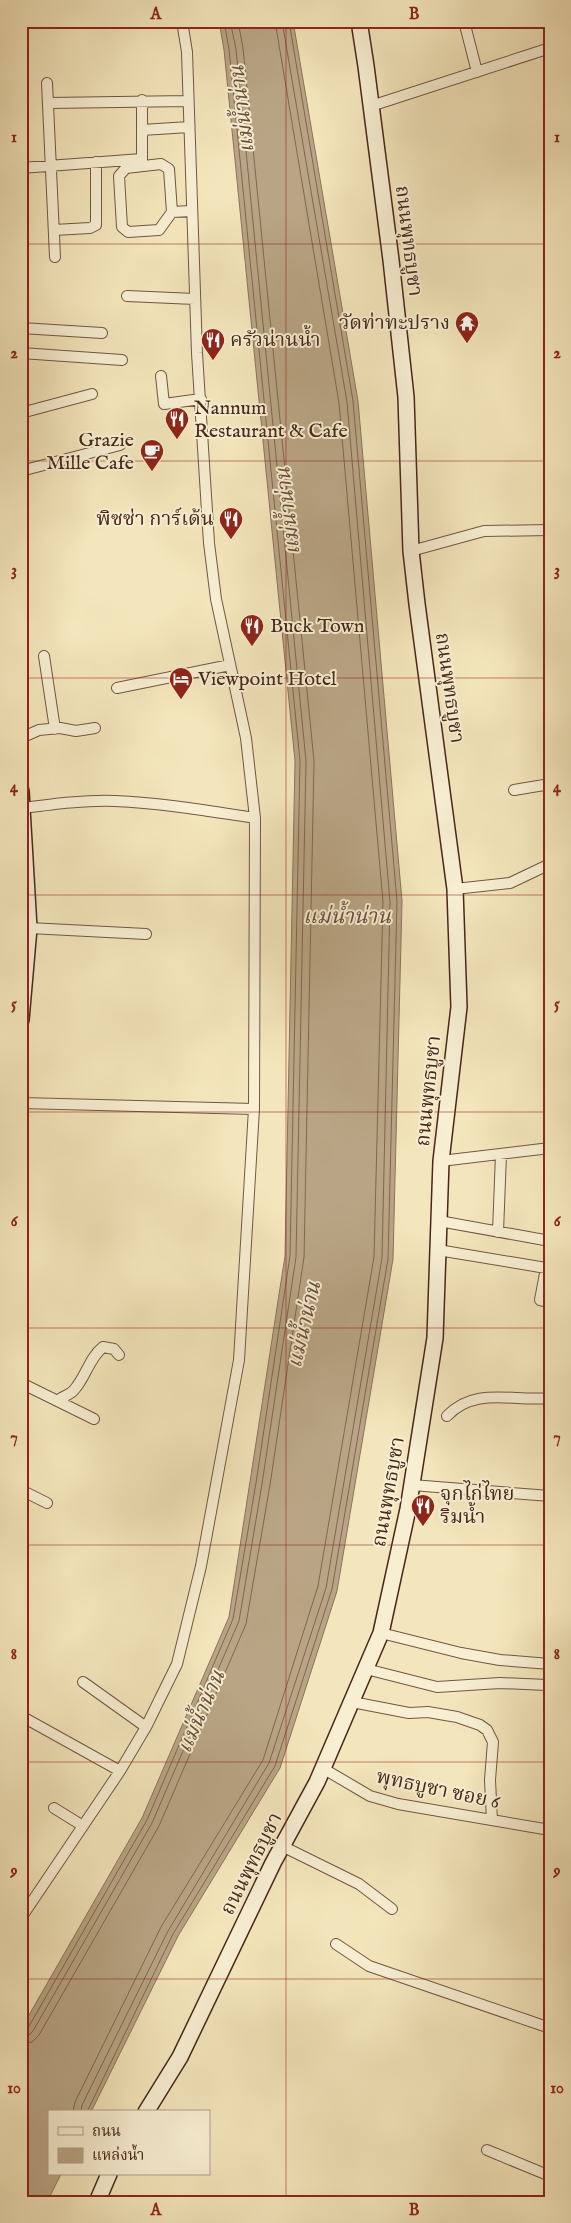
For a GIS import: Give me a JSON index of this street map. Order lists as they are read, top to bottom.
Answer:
{
  "streets": {
    "street": ["ถนนพุทธบูชา", "พุทธบูชา ซอย 6"]
  },
  "crossings": [
    ["ถนนพุทธบูชา", "พุทธบูชา ซอย 6"]
  ],
  "water": ["แม่น้ำน่าน"],
  "places": {
    "temple": ["วัดท่าทะปราง"],
    "restaurant": [
      "ครัวน่านน้ำ",
      "Nannum Restaurant & Cafe",
      "พิซซ่า การ์เด้น",
      "Buck Town",
      "จุกไก่ไทย ริมน้ำ"
    ],
    "cafe": ["Grazie Mille Cafe"],
    "hotel": ["Viewpoint Hotel"]
  },
  "legend": ["ถนน", "แหล่งน้ำ"],
  "grid": {
    "columns": ["A", "B"],
    "rows": [
      "1",
      "2",
      "3",
      "4",
      "5",
      "6",
      "7",
      "8",
      "9",
      "10"
    ]
  }
}
